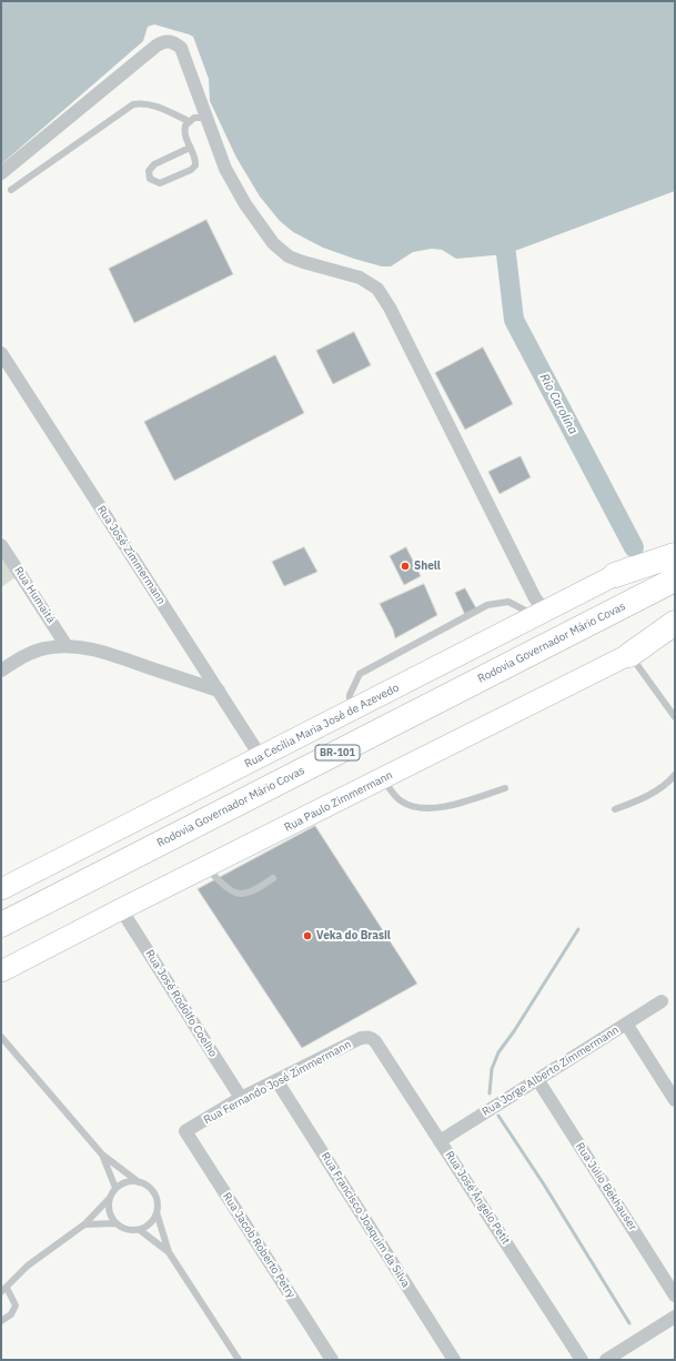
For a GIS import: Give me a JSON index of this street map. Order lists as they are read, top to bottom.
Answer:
{
  "streets": {
    "highway": ["Rodovia Governador Mário Covas", "BR-101"],
    "main road": ["Rua Cecília Maria José de Azevedo", "Rua Paulo Zimmermann"],
    "street": [
      "Rua José Zimmermann",
      "Rua Humaitá",
      "Rua José Rodolfo Coelho",
      "Rua Jorge Alberto Zimmermann",
      "Rua Fernando José Zimmermann",
      "Rua Júlio Bekhauser",
      "Rua José Ângelo Petit",
      "Rua Francisco Joaquim da Silva",
      "Rua Jacob Roberto Petry"
    ]
  },
  "crossings": [
    ["Rua José Zimmermann", "Rua Cecília Maria José de Azevedo"],
    ["Rua Paulo Zimmermann", "Rua José Rodolfo Coelho"],
    ["Rua José Rodolfo Coelho", "Rua Fernando José Zimmermann"],
    ["Rua Jorge Alberto Zimmermann", "Rua Júlio Bekhauser"],
    ["Rua Jorge Alberto Zimmermann", "Rua José Ângelo Petit"],
    ["Rua Fernando José Zimmermann", "Rua José Ângelo Petit"],
    ["Rua Fernando José Zimmermann", "Rua Francisco Joaquim da Silva"],
    ["Rua Fernando José Zimmermann", "Rua Jacob Roberto Petry"]
  ],
  "water": ["Rio Carolina"],
  "places": ["Shell", "Veka do Brasil"]
}
